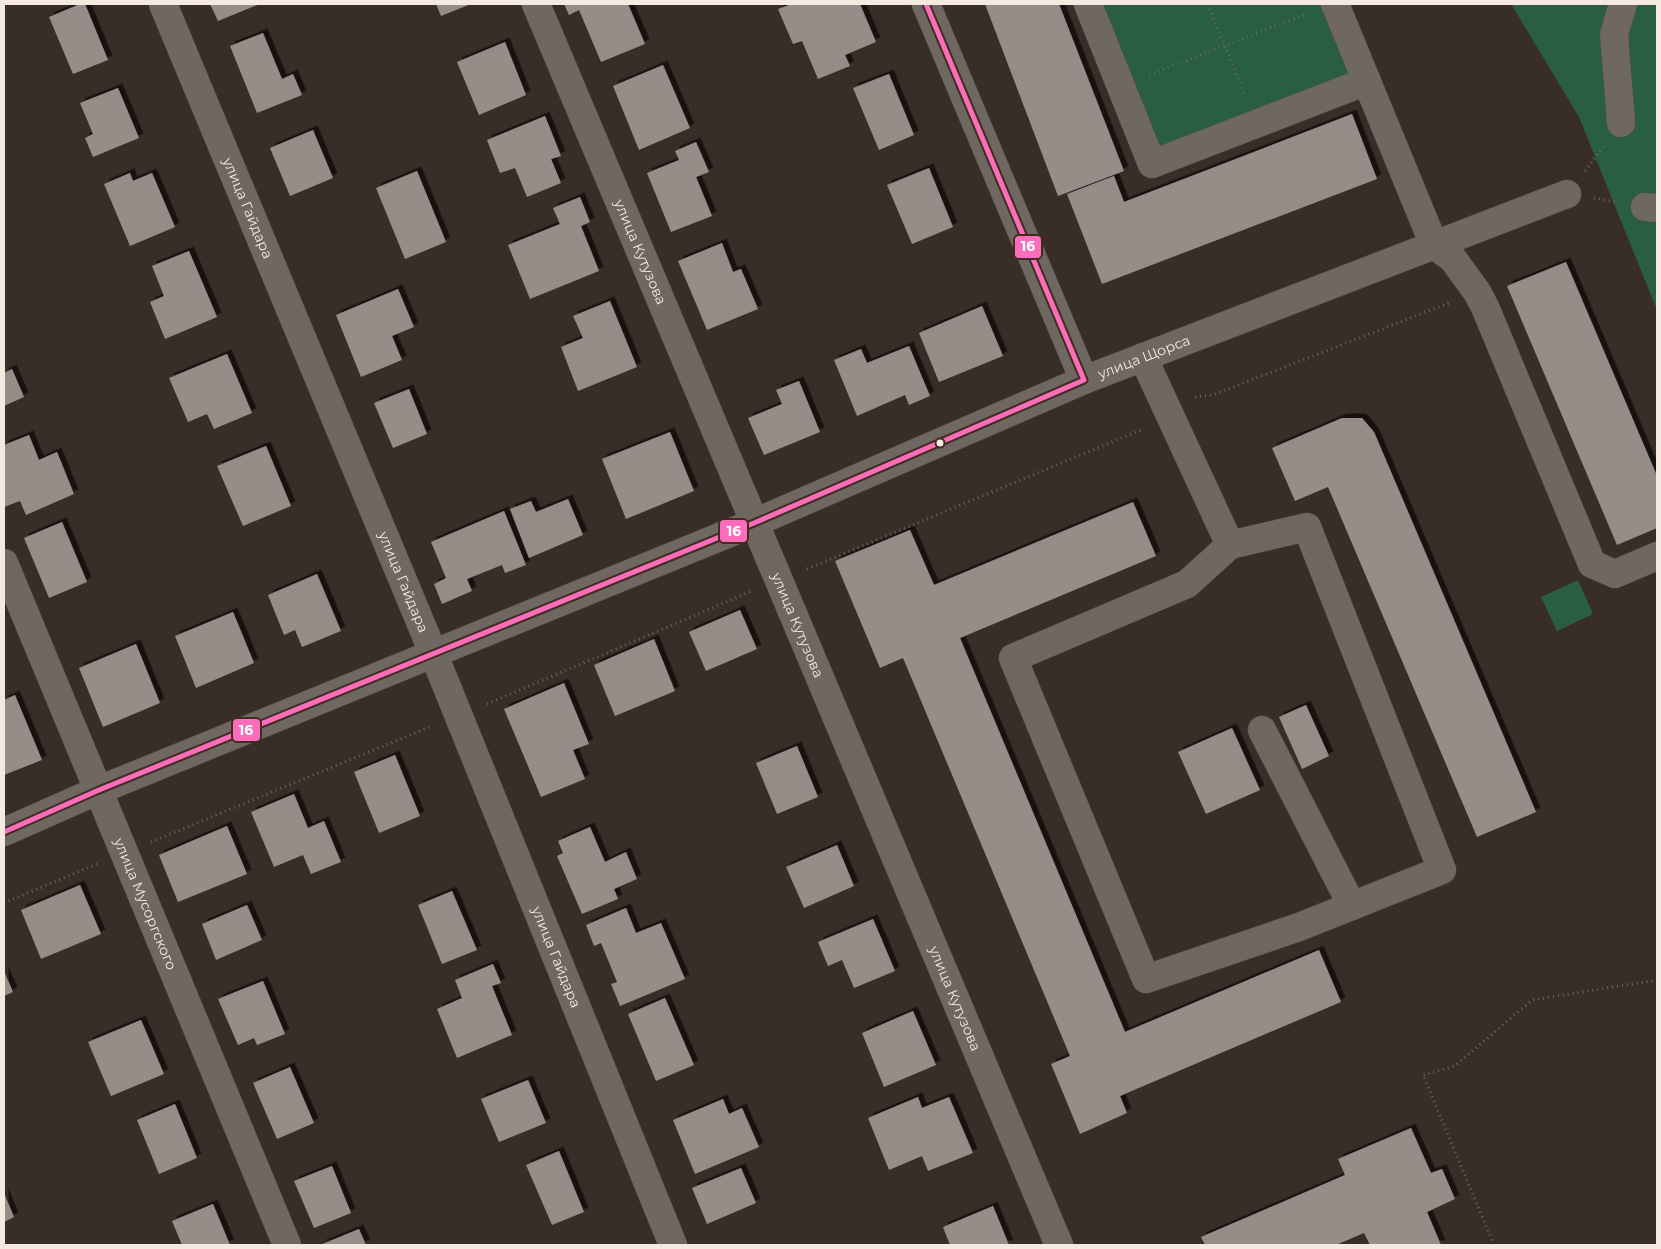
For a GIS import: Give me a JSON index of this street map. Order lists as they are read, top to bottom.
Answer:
{
  "streets": {
    "street": [
      "улица Гайдара",
      "улица Кутузова",
      "улица Щорса",
      "улица Мусоргского"
    ]
  },
  "crossings": [
    ["улица Гайдара", "улица Щорса"],
    ["улица Кутузова", "улица Щорса"],
    ["улица Щорса", "улица Мусоргского"]
  ],
  "lines": ["transit line 16"]
}
